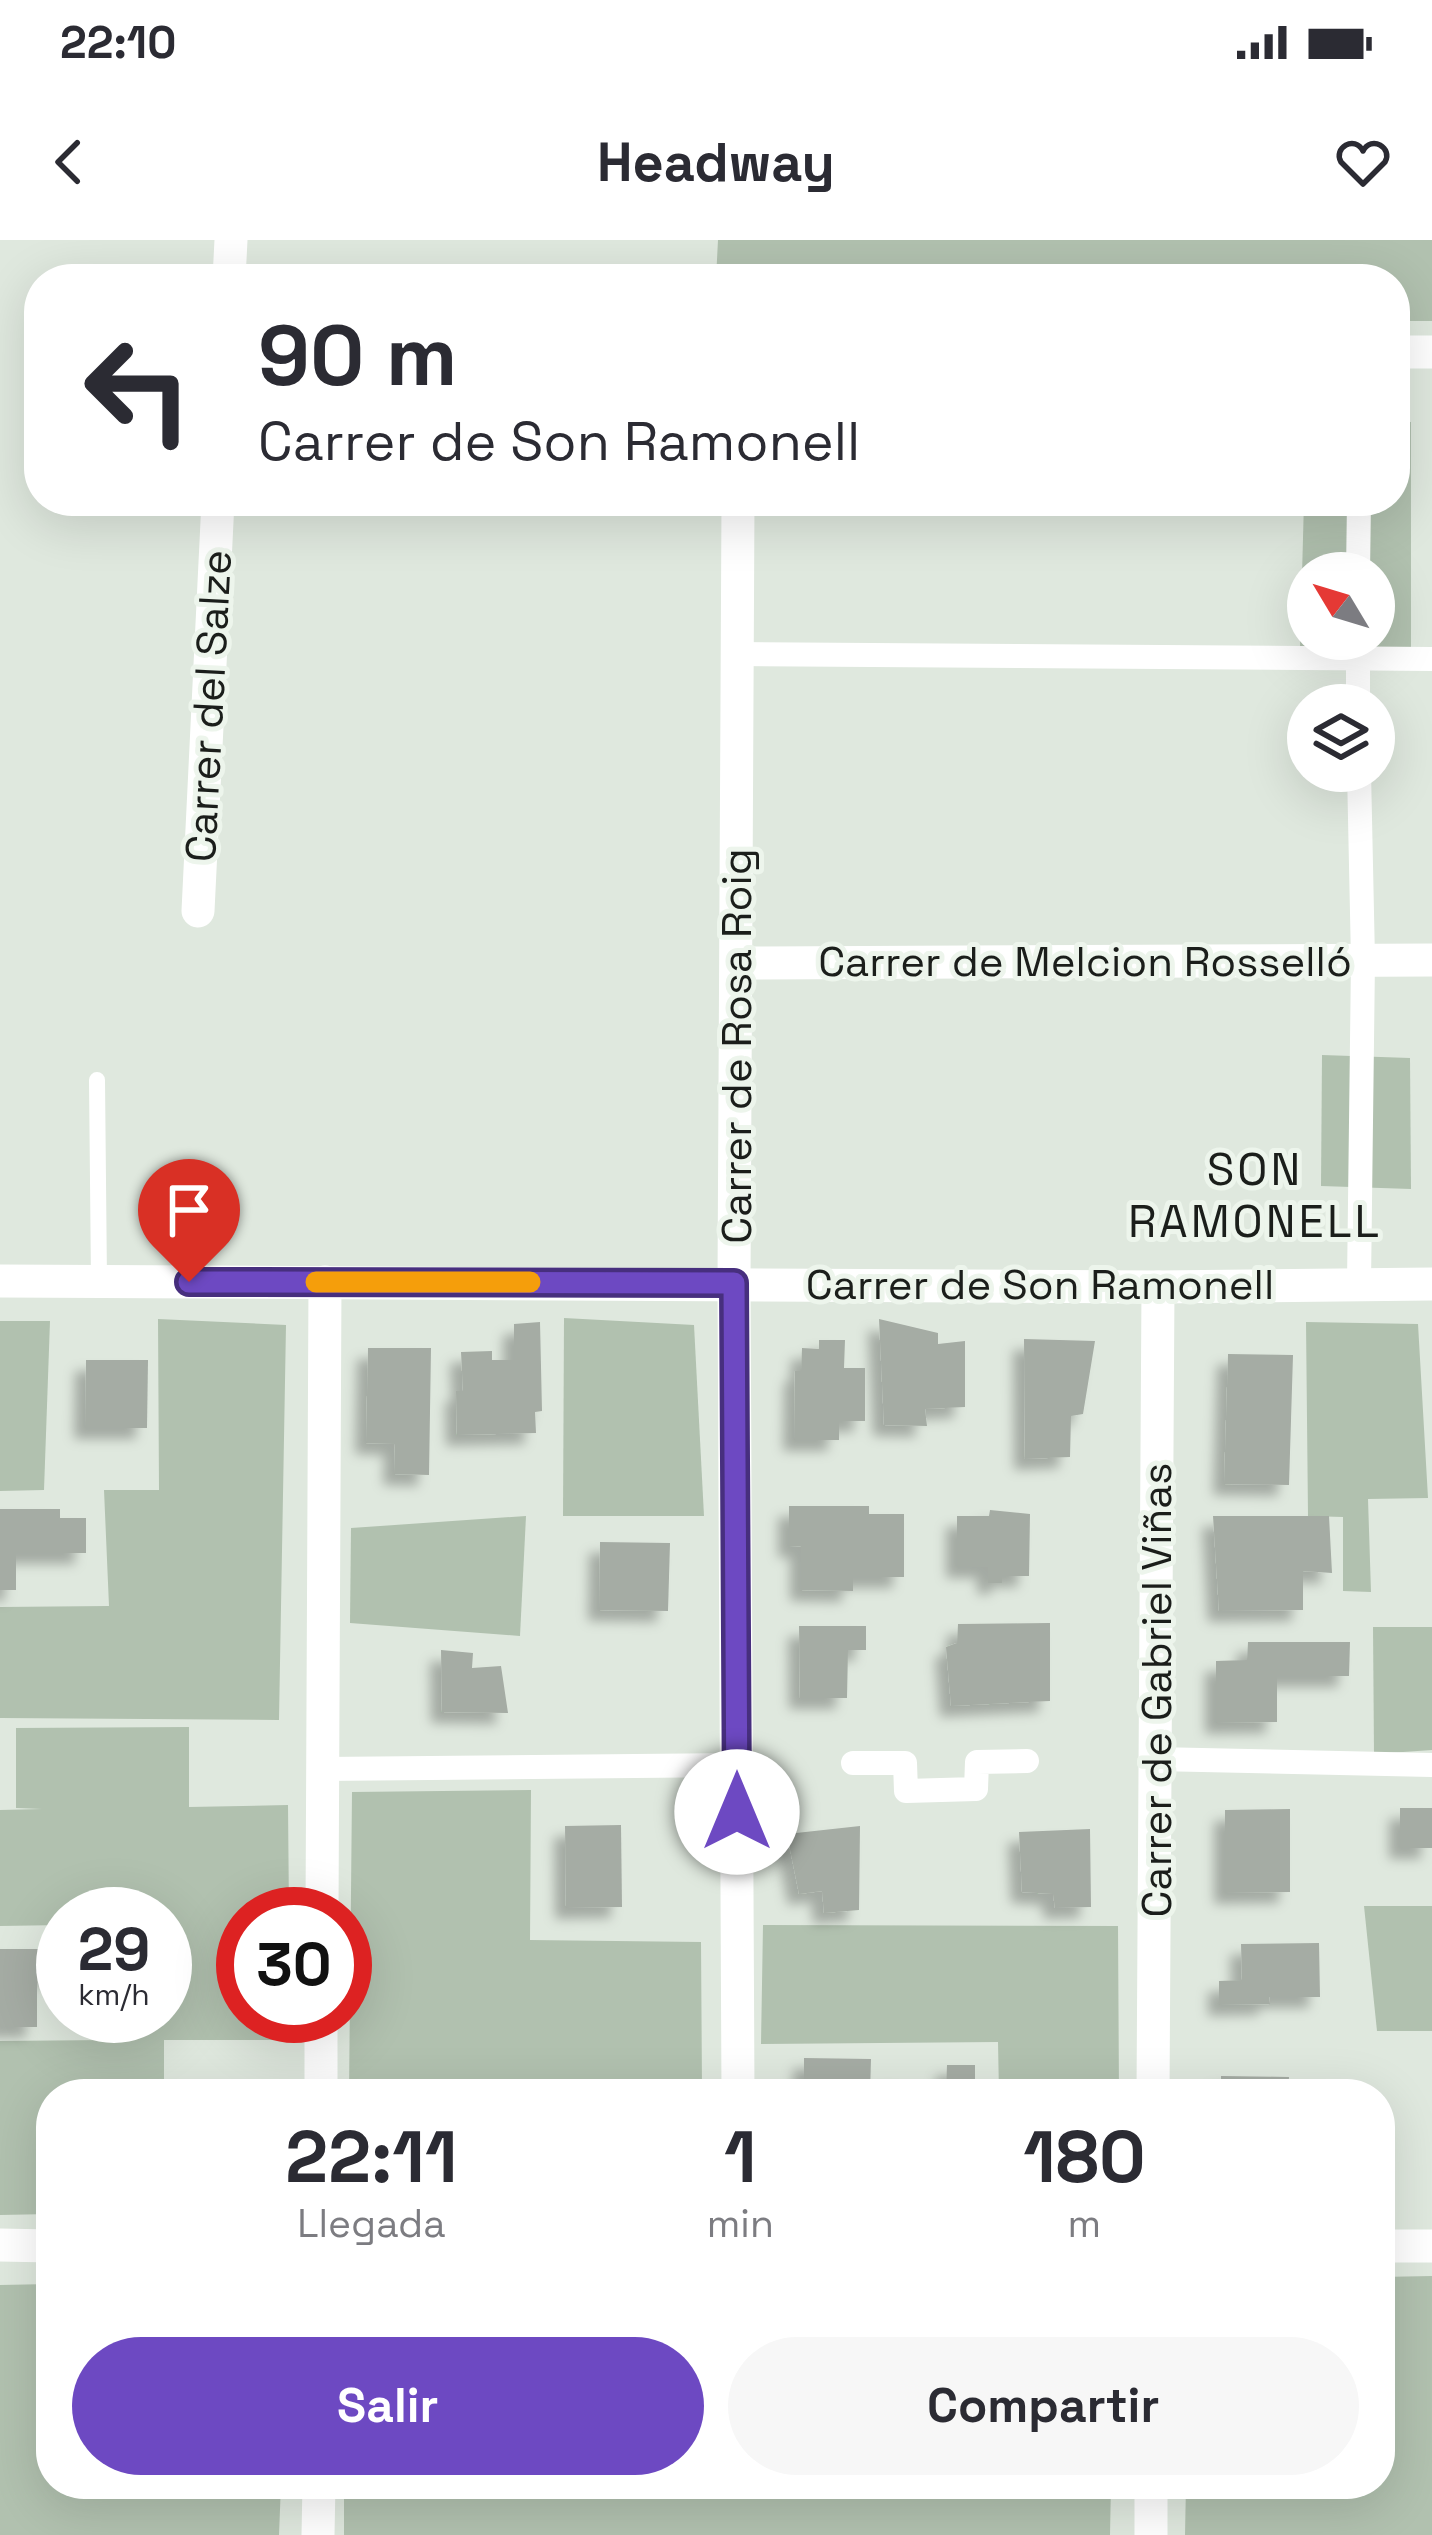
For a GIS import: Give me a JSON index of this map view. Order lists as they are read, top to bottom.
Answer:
{
  "streets": {
    "street": [
      "Carrer del Salze",
      "Carrer de Melcion Rosselló",
      "Carrer de Rosa Roig",
      "Carrer de Son Ramonell",
      "Carrer de Gabriel Viñas"
    ]
  },
  "crossings": [
    ["Carrer de Melcion Rosselló", "Carrer de Rosa Roig"],
    ["Carrer de Rosa Roig", "Carrer de Son Ramonell"],
    ["Carrer de Son Ramonell", "Carrer de Gabriel Viñas"]
  ],
  "districts": ["SON RAMONELL"],
  "north": "top left",
  "page": {
    "status": "22:10",
    "header": "Headway",
    "turn": ["90 m", "Carrer de Son Ramonell"],
    "speed": "29 km/h",
    "limit": "30",
    "eta": [
      "22:11",
      "Llegada",
      "1",
      "min",
      "180",
      "m"
    ],
    "buttons": ["Salir", "Compartir"]
  }
}
